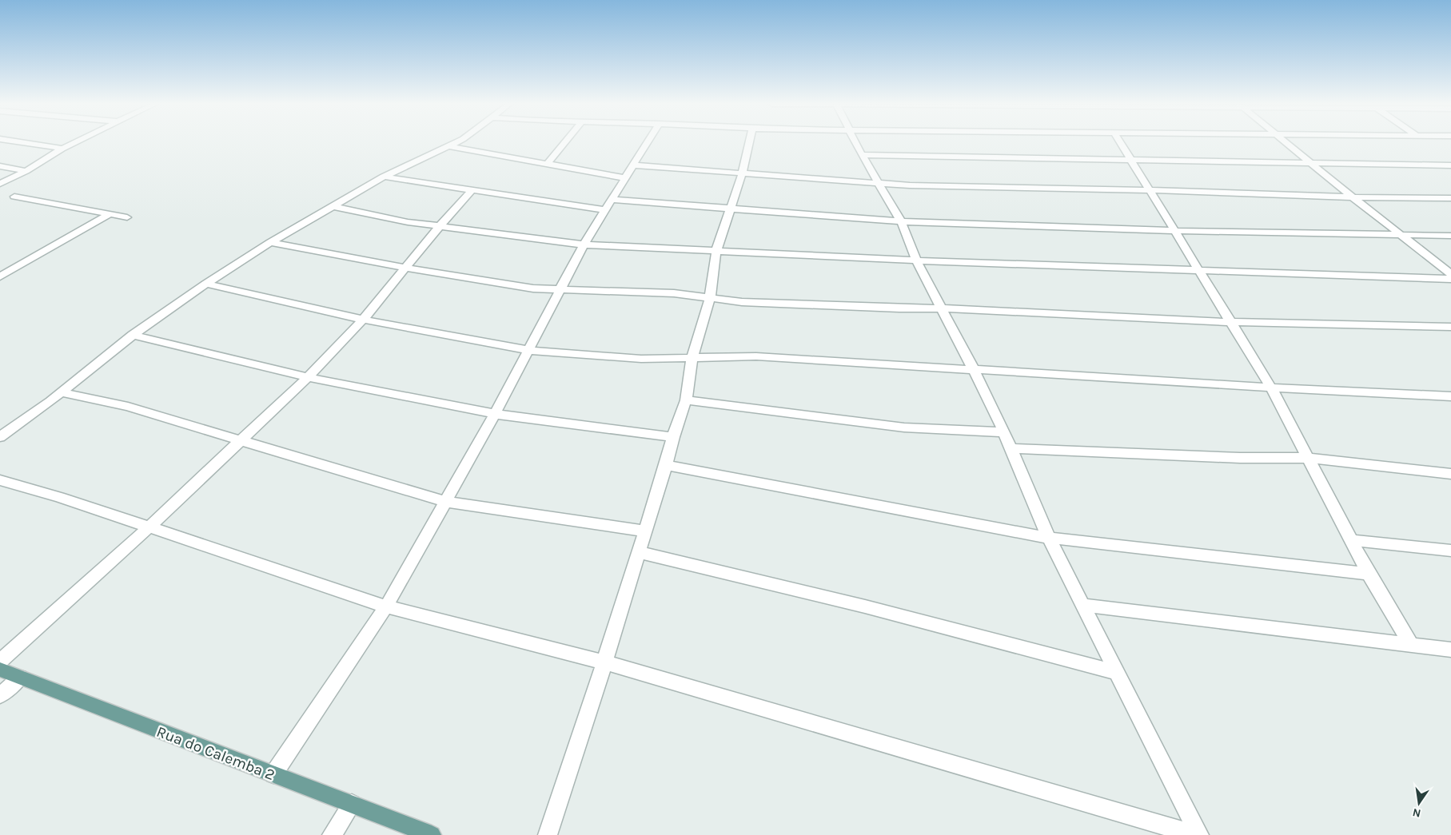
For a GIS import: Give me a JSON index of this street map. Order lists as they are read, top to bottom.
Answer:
{
  "streets": {
    "main road": ["Rua do Calemba 2"]
  },
  "north": "bottom"
}
